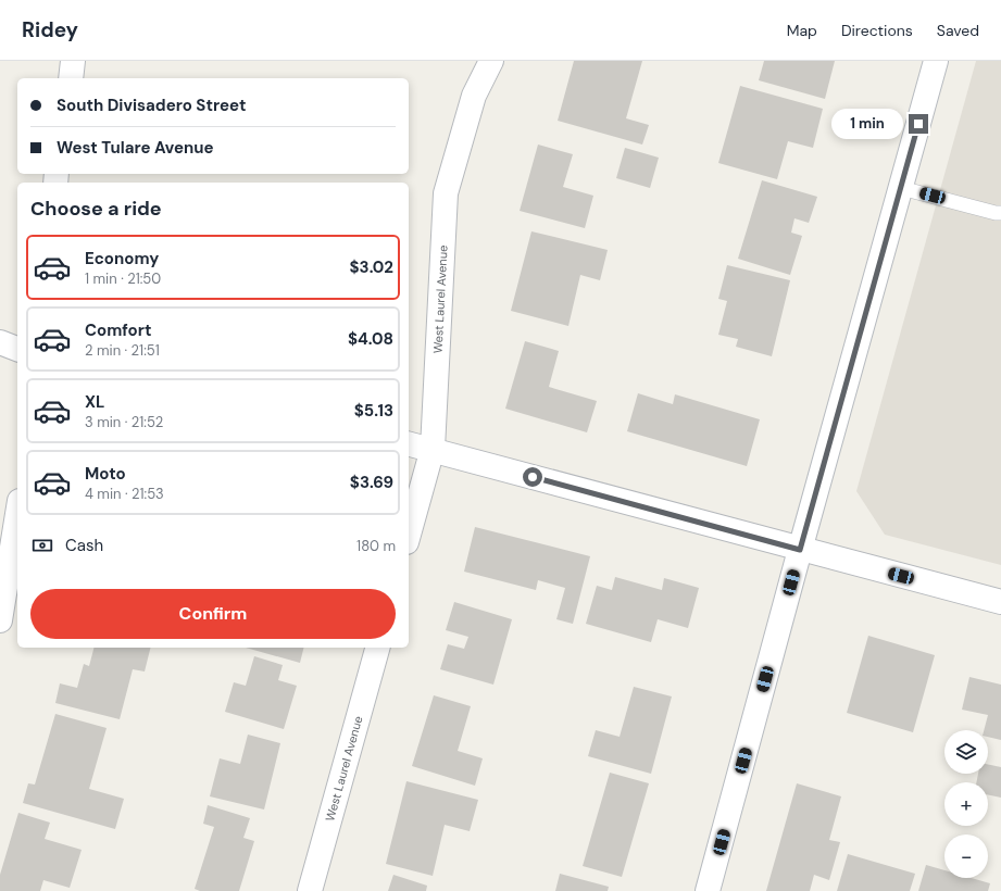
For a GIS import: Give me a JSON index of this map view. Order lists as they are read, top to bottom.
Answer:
{
  "streets": {
    "street": ["West Laurel Avenue"]
  },
  "page": {
    "header": "Ridey",
    "nav": ["Map", "Directions", "Saved"],
    "banner": ["South Divisadero Street", "West Tulare Avenue"],
    "bubble": "1 min",
    "heading": "Choose a ride",
    "list": [
      {
        "name": "Economy",
        "note": "1 min · 21:50",
        "value": "$3.02"
      },
      {
        "name": "Comfort",
        "note": "2 min · 21:51",
        "value": "$4.08"
      },
      {
        "name": "XL",
        "note": "3 min · 21:52",
        "value": "$5.13"
      },
      {
        "name": "Moto",
        "note": "4 min · 21:53",
        "value": "$3.69"
      }
    ],
    "pay": ["Cash", "180 m"],
    "buttons": "Confirm",
    "map_buttons": ["+", "−"]
  }
}
